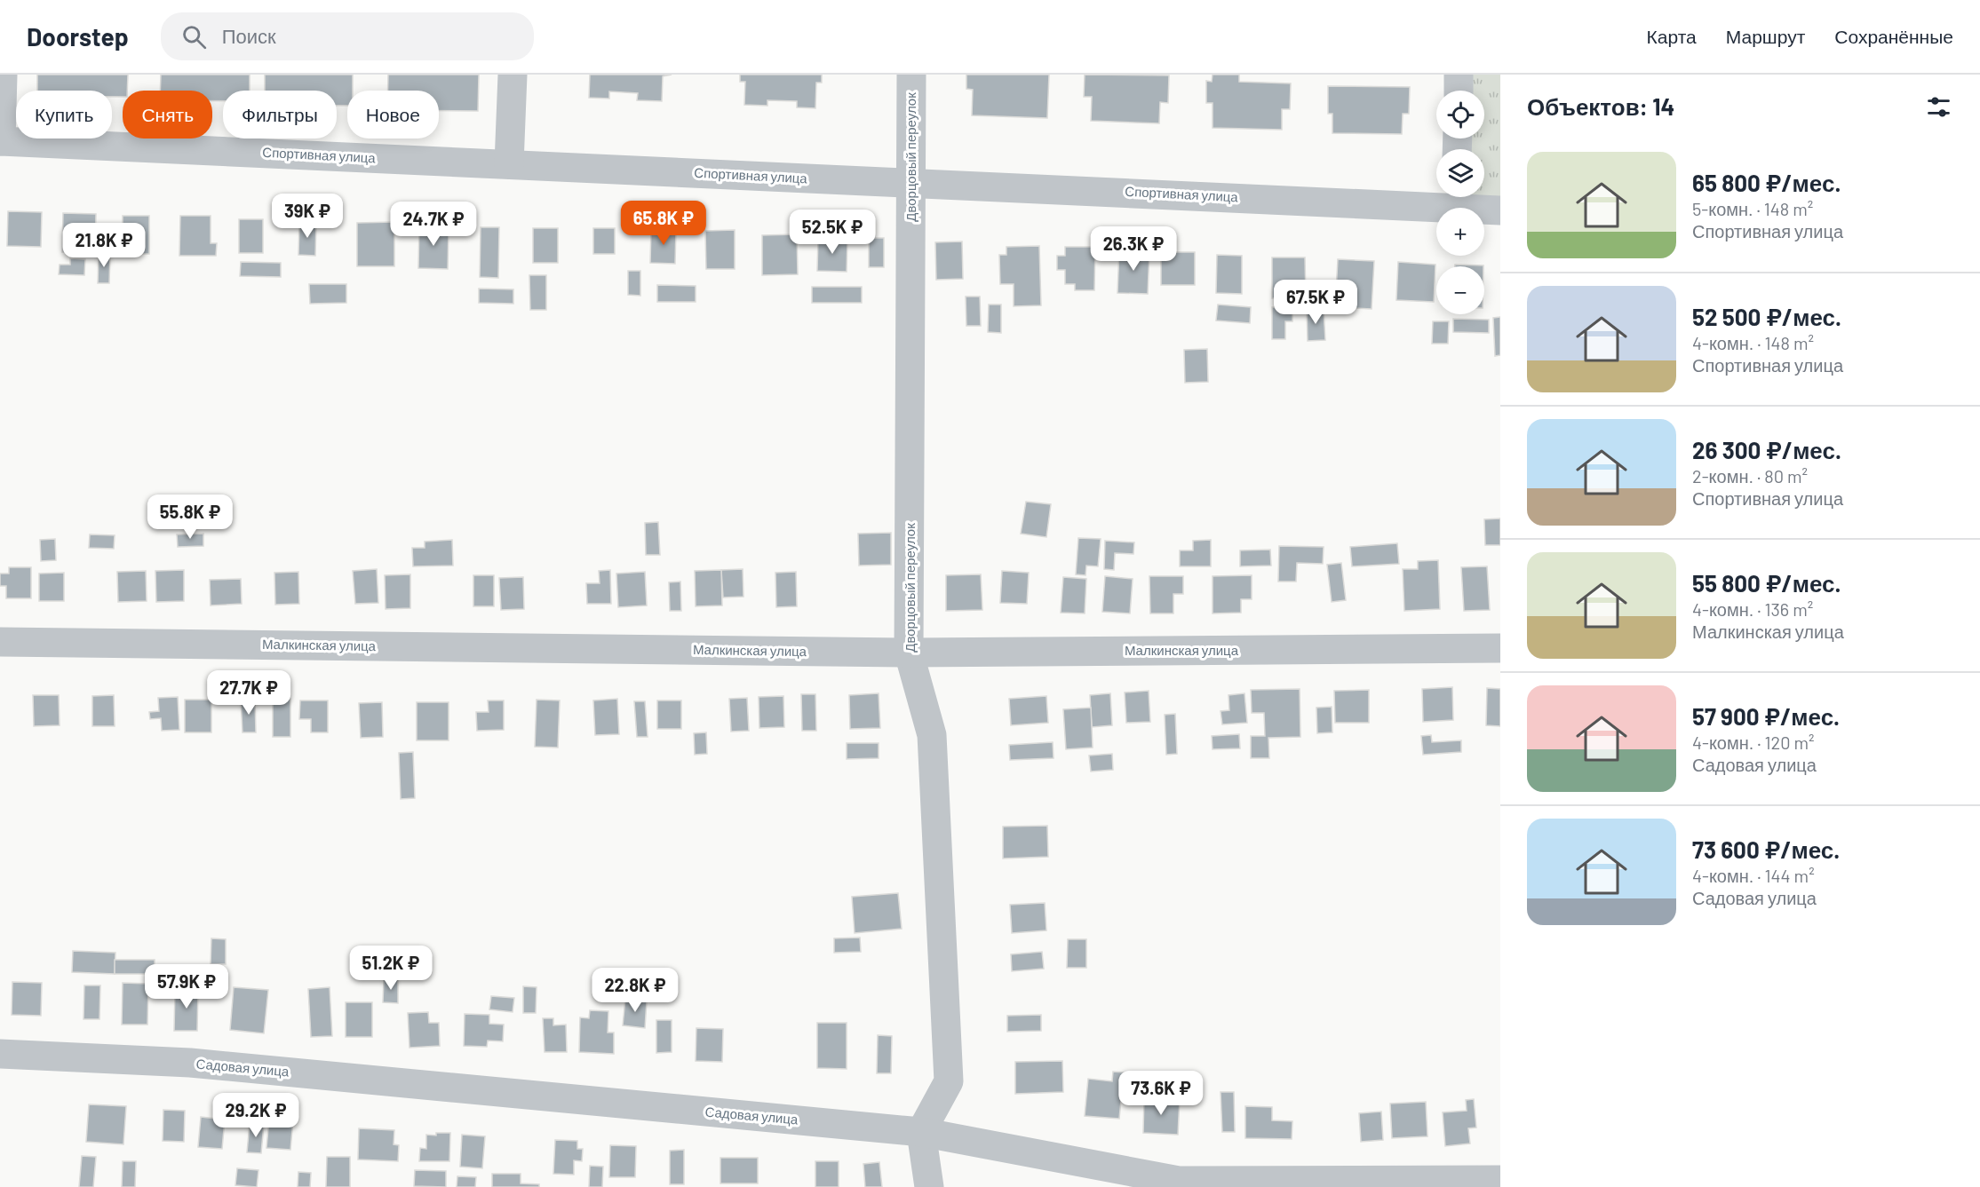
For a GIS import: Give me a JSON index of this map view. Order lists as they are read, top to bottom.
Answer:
{
  "streets": {
    "street": [
      "Спортивная улица",
      "Дворцовый переулок",
      "Малкинская улица",
      "Садовая улица"
    ]
  },
  "crossings": [
    ["Спортивная улица", "Дворцовый переулок"],
    ["Дворцовый переулок", "Малкинская улица"],
    ["Дворцовый переулок", "Садовая улица"]
  ],
  "page": {
    "header": "Doorstep",
    "search": "Поиск",
    "nav": ["Карта", "Маршрут", "Сохранённые"],
    "heading": "Объектов: 14",
    "map_buttons": ["+", "−"],
    "chip": [
      "Купить",
      "Снять",
      "Фильтры",
      "Новое"
    ],
    "list": [
      {
        "name": "65 800 ₽/мес.",
        "note": "5-комн. · 148 m² · Спортивная улица"
      },
      {
        "name": "52 500 ₽/мес.",
        "note": "4-комн. · 148 m² · Спортивная улица"
      },
      {
        "name": "26 300 ₽/мес.",
        "note": "2-комн. · 80 m² · Спортивная улица"
      },
      {
        "name": "55 800 ₽/мес.",
        "note": "4-комн. · 136 m² · Малкинская улица"
      },
      {
        "name": "57 900 ₽/мес.",
        "note": "4-комн. · 120 m² · Садовая улица"
      },
      {
        "name": "73 600 ₽/мес.",
        "note": "4-комн. · 144 m² · Садовая улица"
      }
    ],
    "price": [
      "39K ₽",
      "65.8K ₽",
      "24.7K ₽",
      "52.5K ₽",
      "21.8K ₽",
      "26.3K ₽",
      "67.5K ₽",
      "55.8K ₽",
      "27.7K ₽",
      "51.2K ₽",
      "57.9K ₽",
      "22.8K ₽",
      "73.6K ₽",
      "29.2K ₽"
    ]
  }
}
